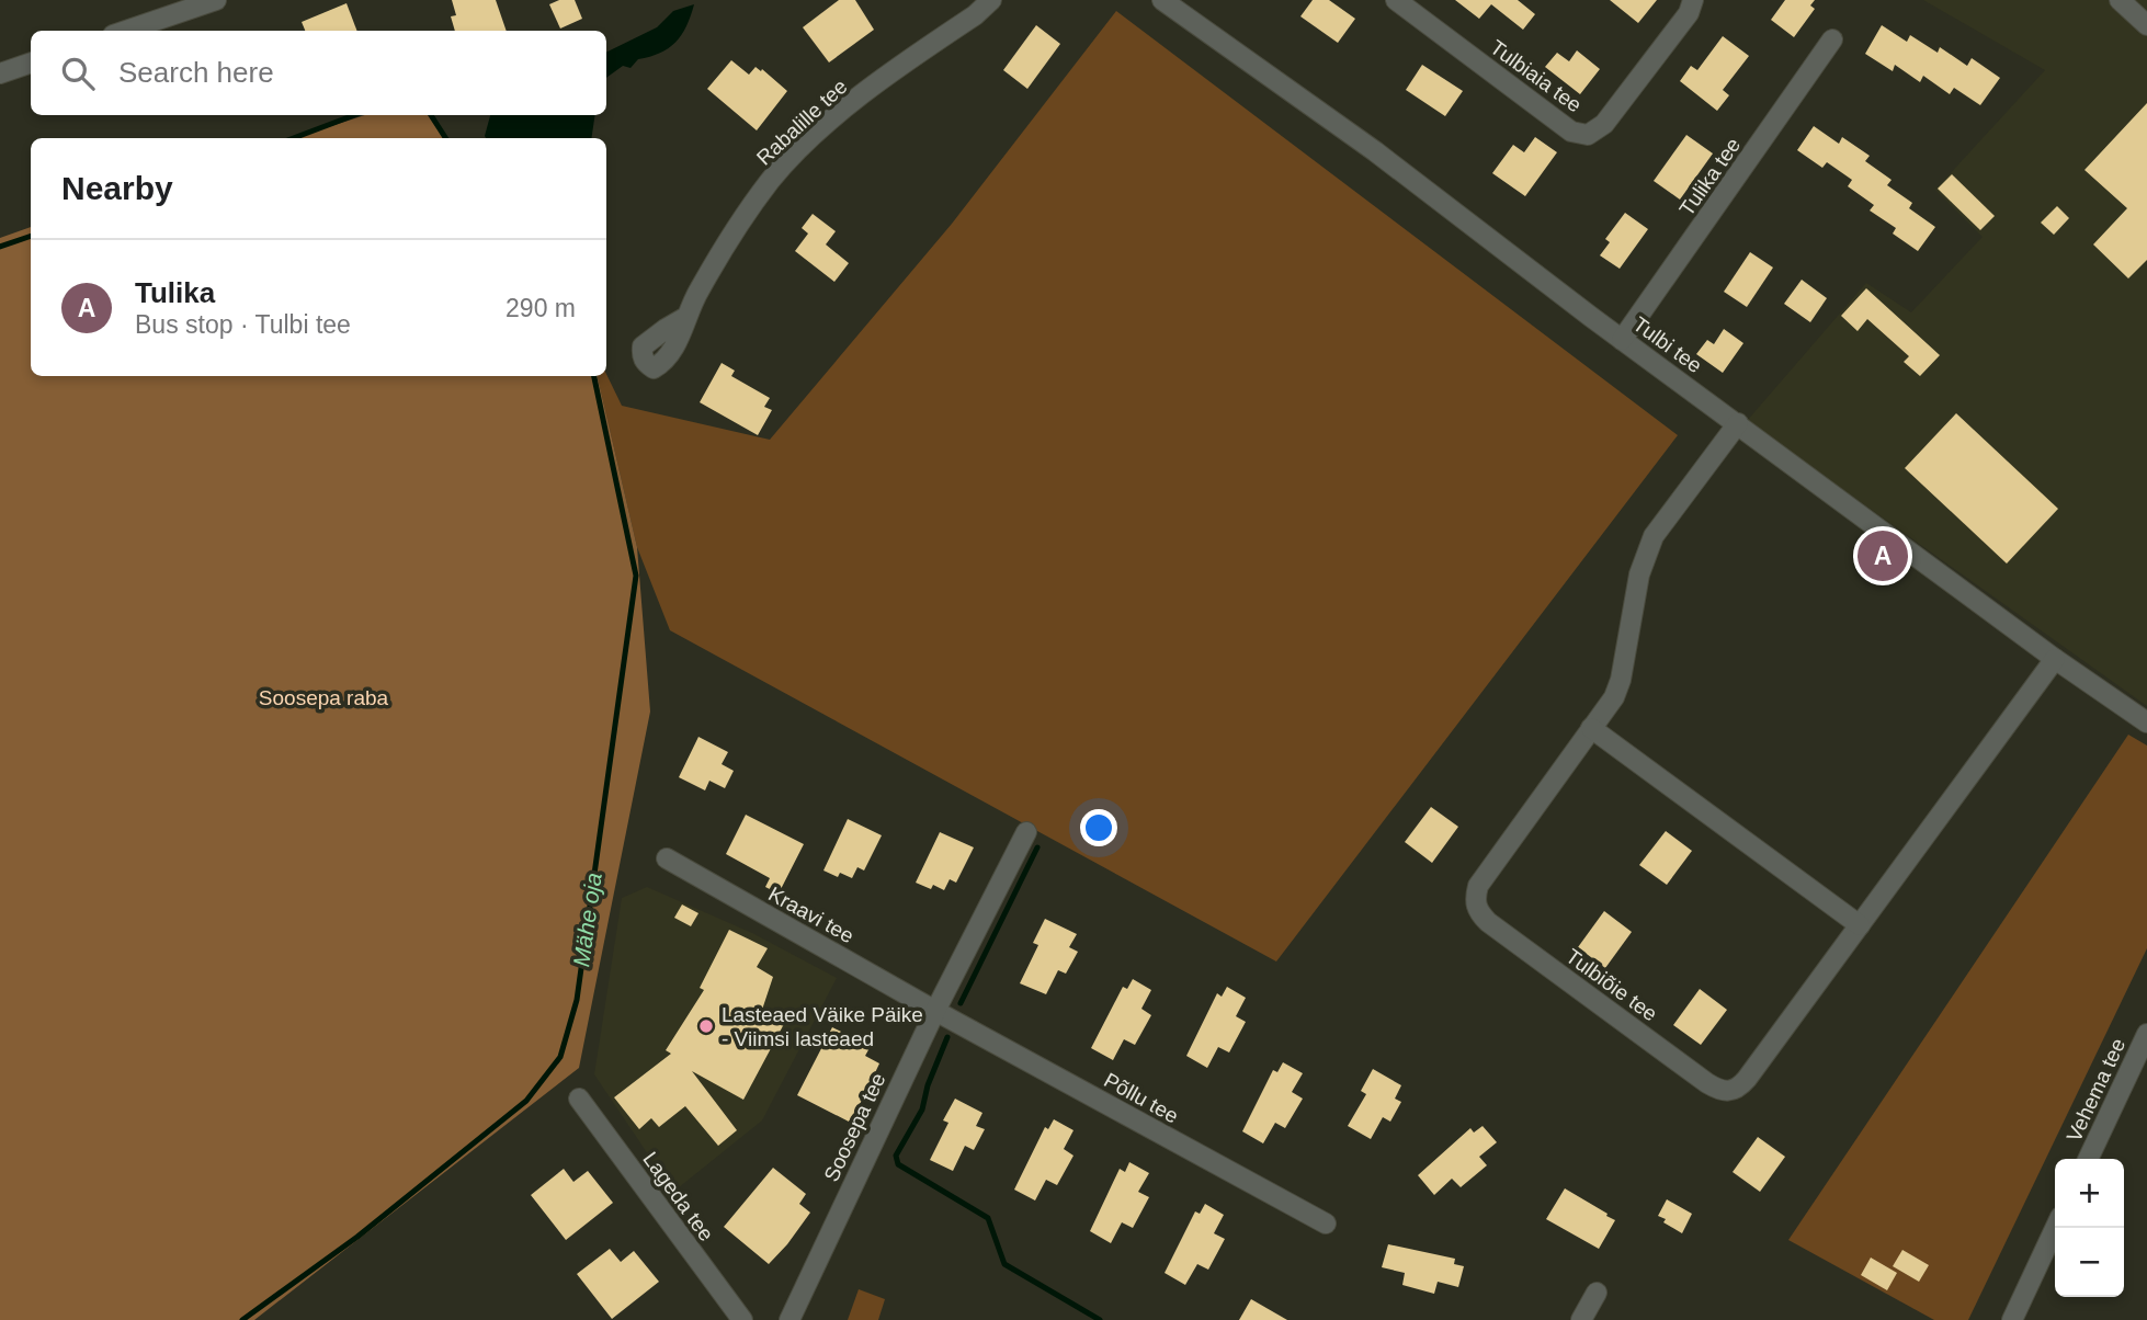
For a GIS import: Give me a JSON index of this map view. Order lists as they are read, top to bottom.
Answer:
{
  "streets": {
    "street": [
      "Tulbiaia tee",
      "Rabalille tee",
      "Tulika tee",
      "Tulbi tee",
      "Kraavi tee",
      "Tulbiõie tee",
      "Vehema tee",
      "Põllu tee",
      "Soosepa tee",
      "Lageda tee"
    ]
  },
  "crossings": [
    ["Tulika tee", "Tulbi tee"],
    ["Tulbi tee", "Tulbiõie tee"],
    ["Kraavi tee", "Põllu tee"],
    ["Kraavi tee", "Soosepa tee"],
    ["Põllu tee", "Soosepa tee"]
  ],
  "water": ["Mähe oja"],
  "parks": ["Soosepa raba"],
  "places": ["Lasteaed Väike Päike - Viimsi lasteaed"],
  "page": {
    "search": "Search here",
    "heading": "Nearby",
    "list": [
      {
        "mark": "A",
        "name": "Tulika",
        "note": "Bus stop · Tulbi tee",
        "value": "290 m"
      }
    ],
    "pins": "A",
    "map_buttons": ["+", "−"]
  }
}
